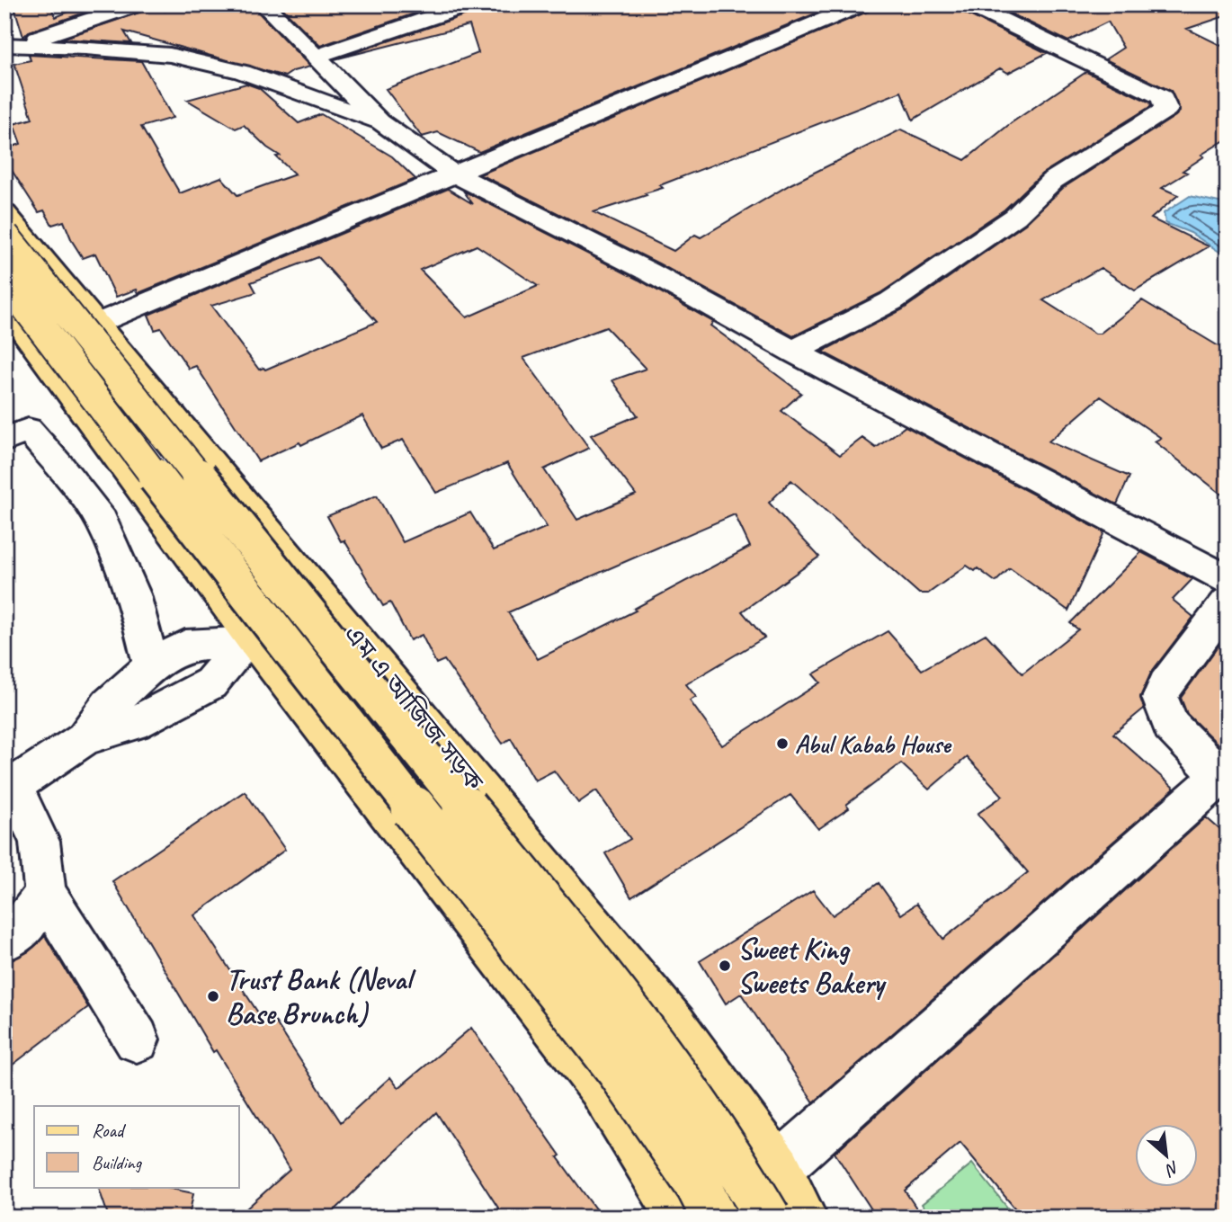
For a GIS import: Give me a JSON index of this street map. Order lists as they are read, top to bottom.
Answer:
{
  "streets": {
    "main road": ["এম এ আজিজ সড়ক"]
  },
  "places": ["Abul Kabab House", "Sweet King Sweets Bakery", "Trust Bank (Neval Base Brunch)"],
  "legend": ["Road", "Building"],
  "north": "bottom right"
}
